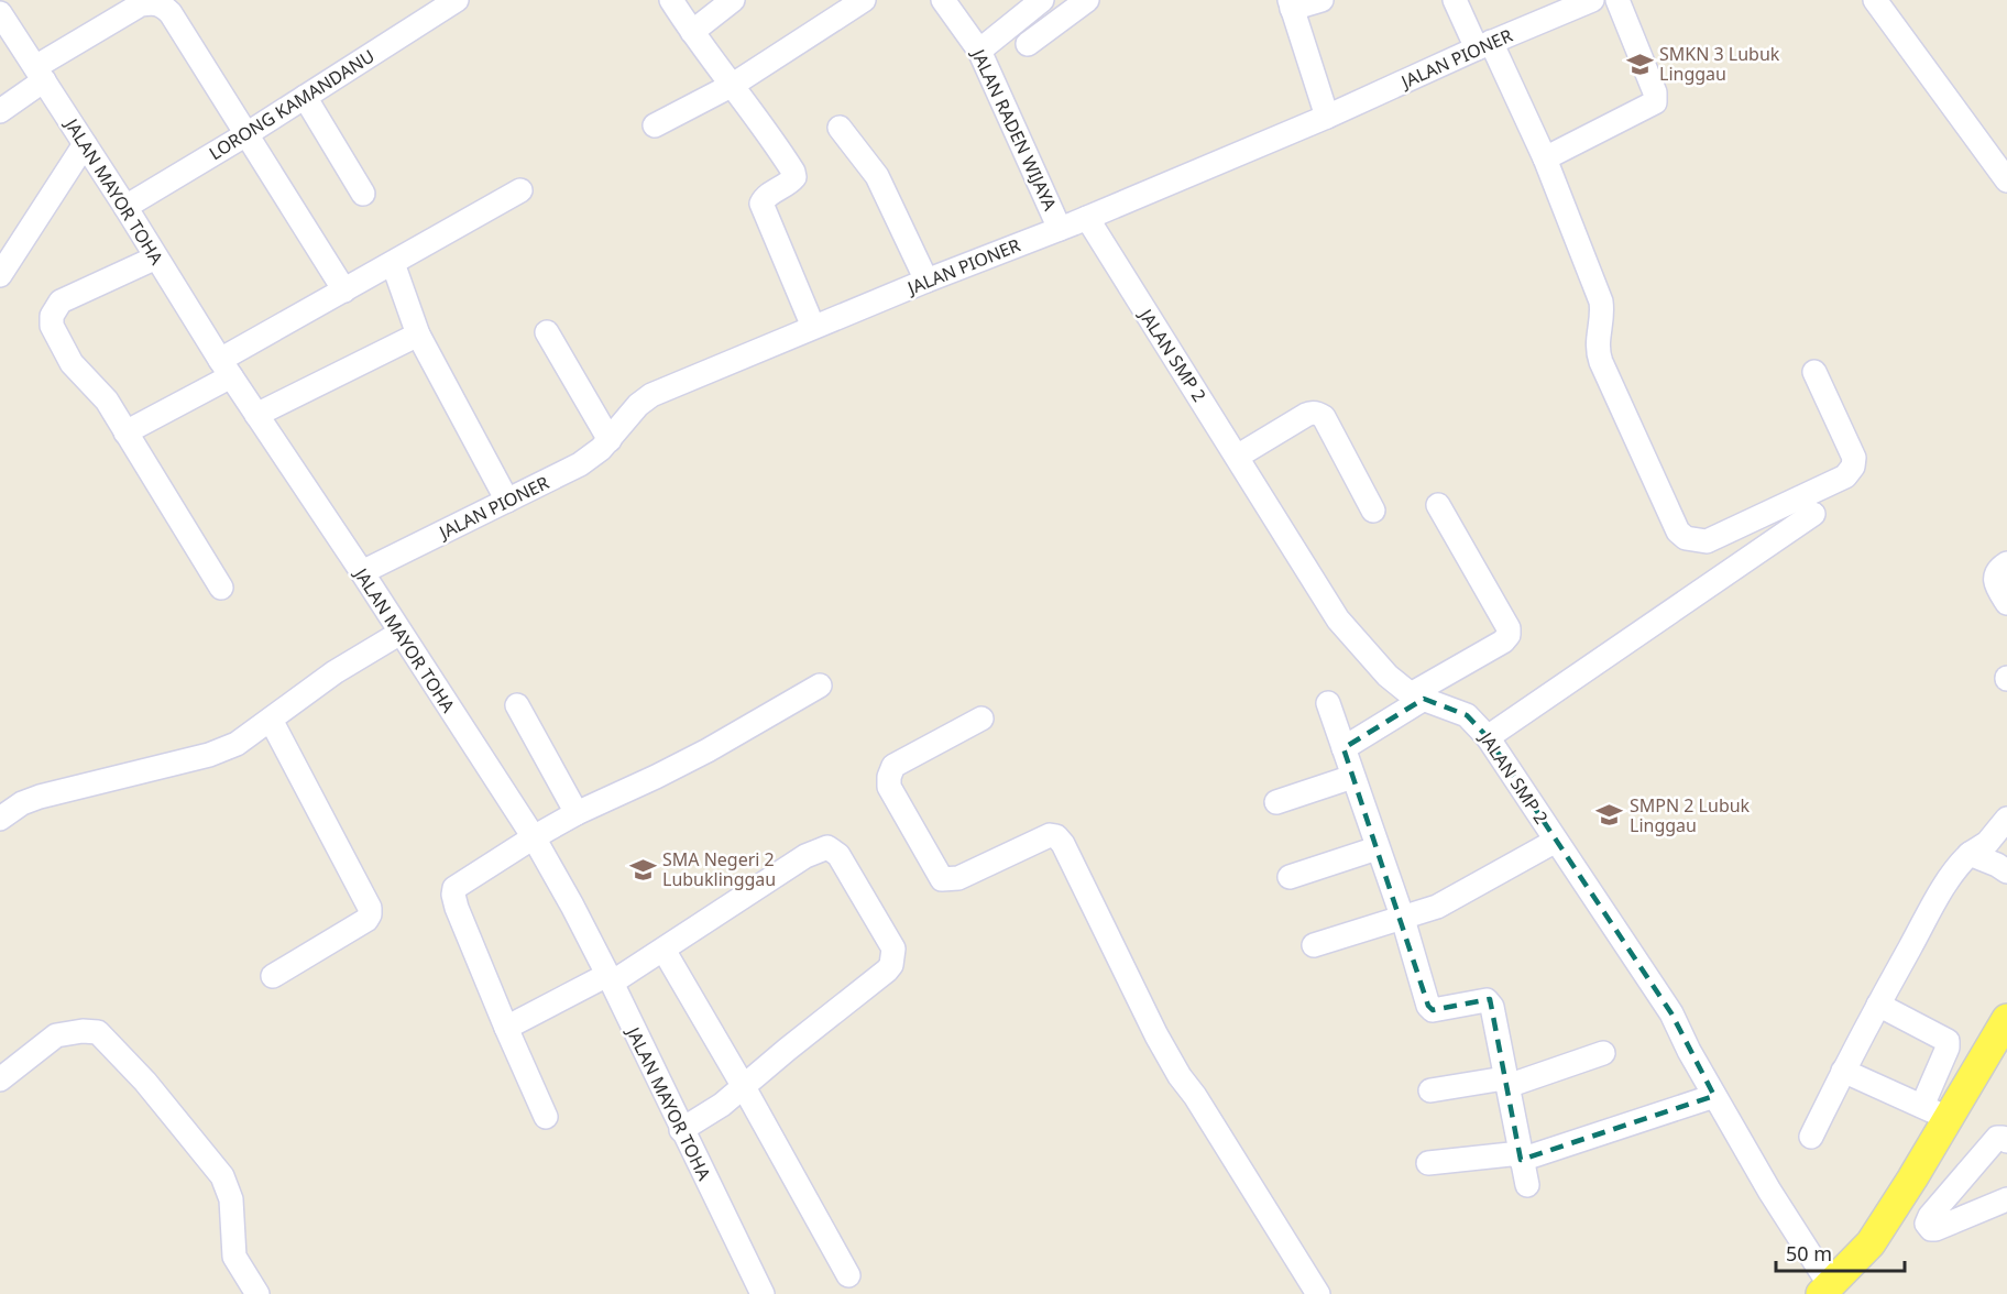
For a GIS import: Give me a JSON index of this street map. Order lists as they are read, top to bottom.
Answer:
{
  "streets": {
    "street": [
      "JALAN PIONER",
      "LORONG KAMANDANU",
      "JALAN RADEN WIJAYA",
      "JALAN MAYOR TOHA",
      "JALAN SMP 2"
    ]
  },
  "crossings": [
    ["JALAN PIONER", "JALAN RADEN WIJAYA"],
    ["JALAN PIONER", "JALAN MAYOR TOHA"],
    ["JALAN PIONER", "JALAN SMP 2"],
    ["LORONG KAMANDANU", "JALAN MAYOR TOHA"]
  ],
  "places": {
    "school or university": ["SMKN 3 Lubuk Linggau", "SMPN 2 Lubuk Linggau", "SMA Negeri 2 Lubuklinggau"]
  },
  "scale_bar": "50 m"
}
